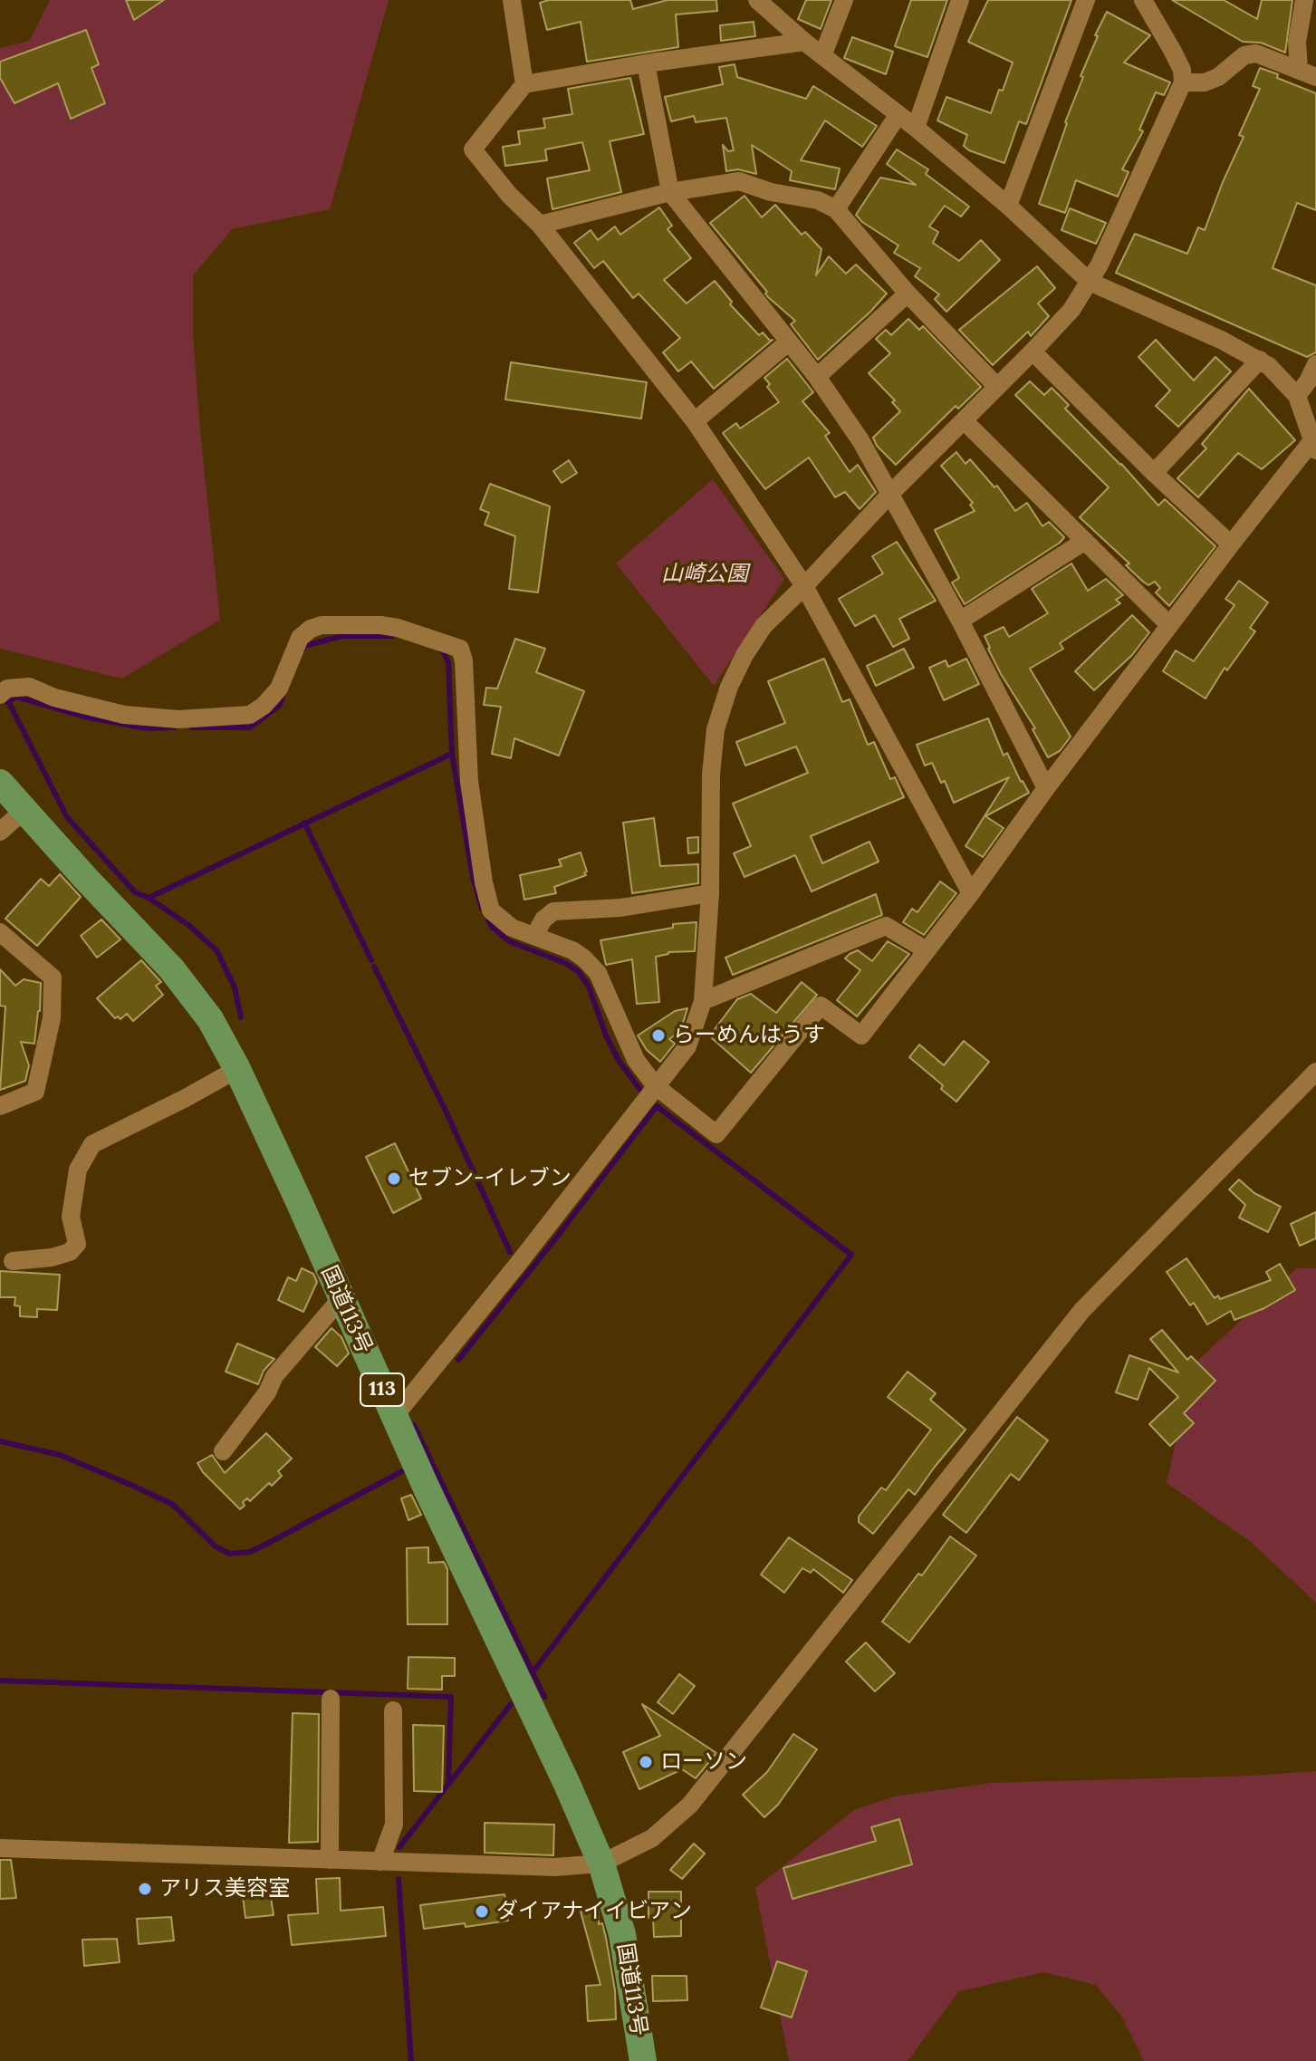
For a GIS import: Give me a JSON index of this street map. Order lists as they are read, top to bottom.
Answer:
{
  "streets": {
    "highway": ["国道113号", "113"]
  },
  "parks": ["山崎公園"],
  "places": [
    "らーめんはうす",
    "セブン-イレブン",
    "ローソン",
    "アリス美容室",
    "ダイアナイイビアン"
  ]
}
